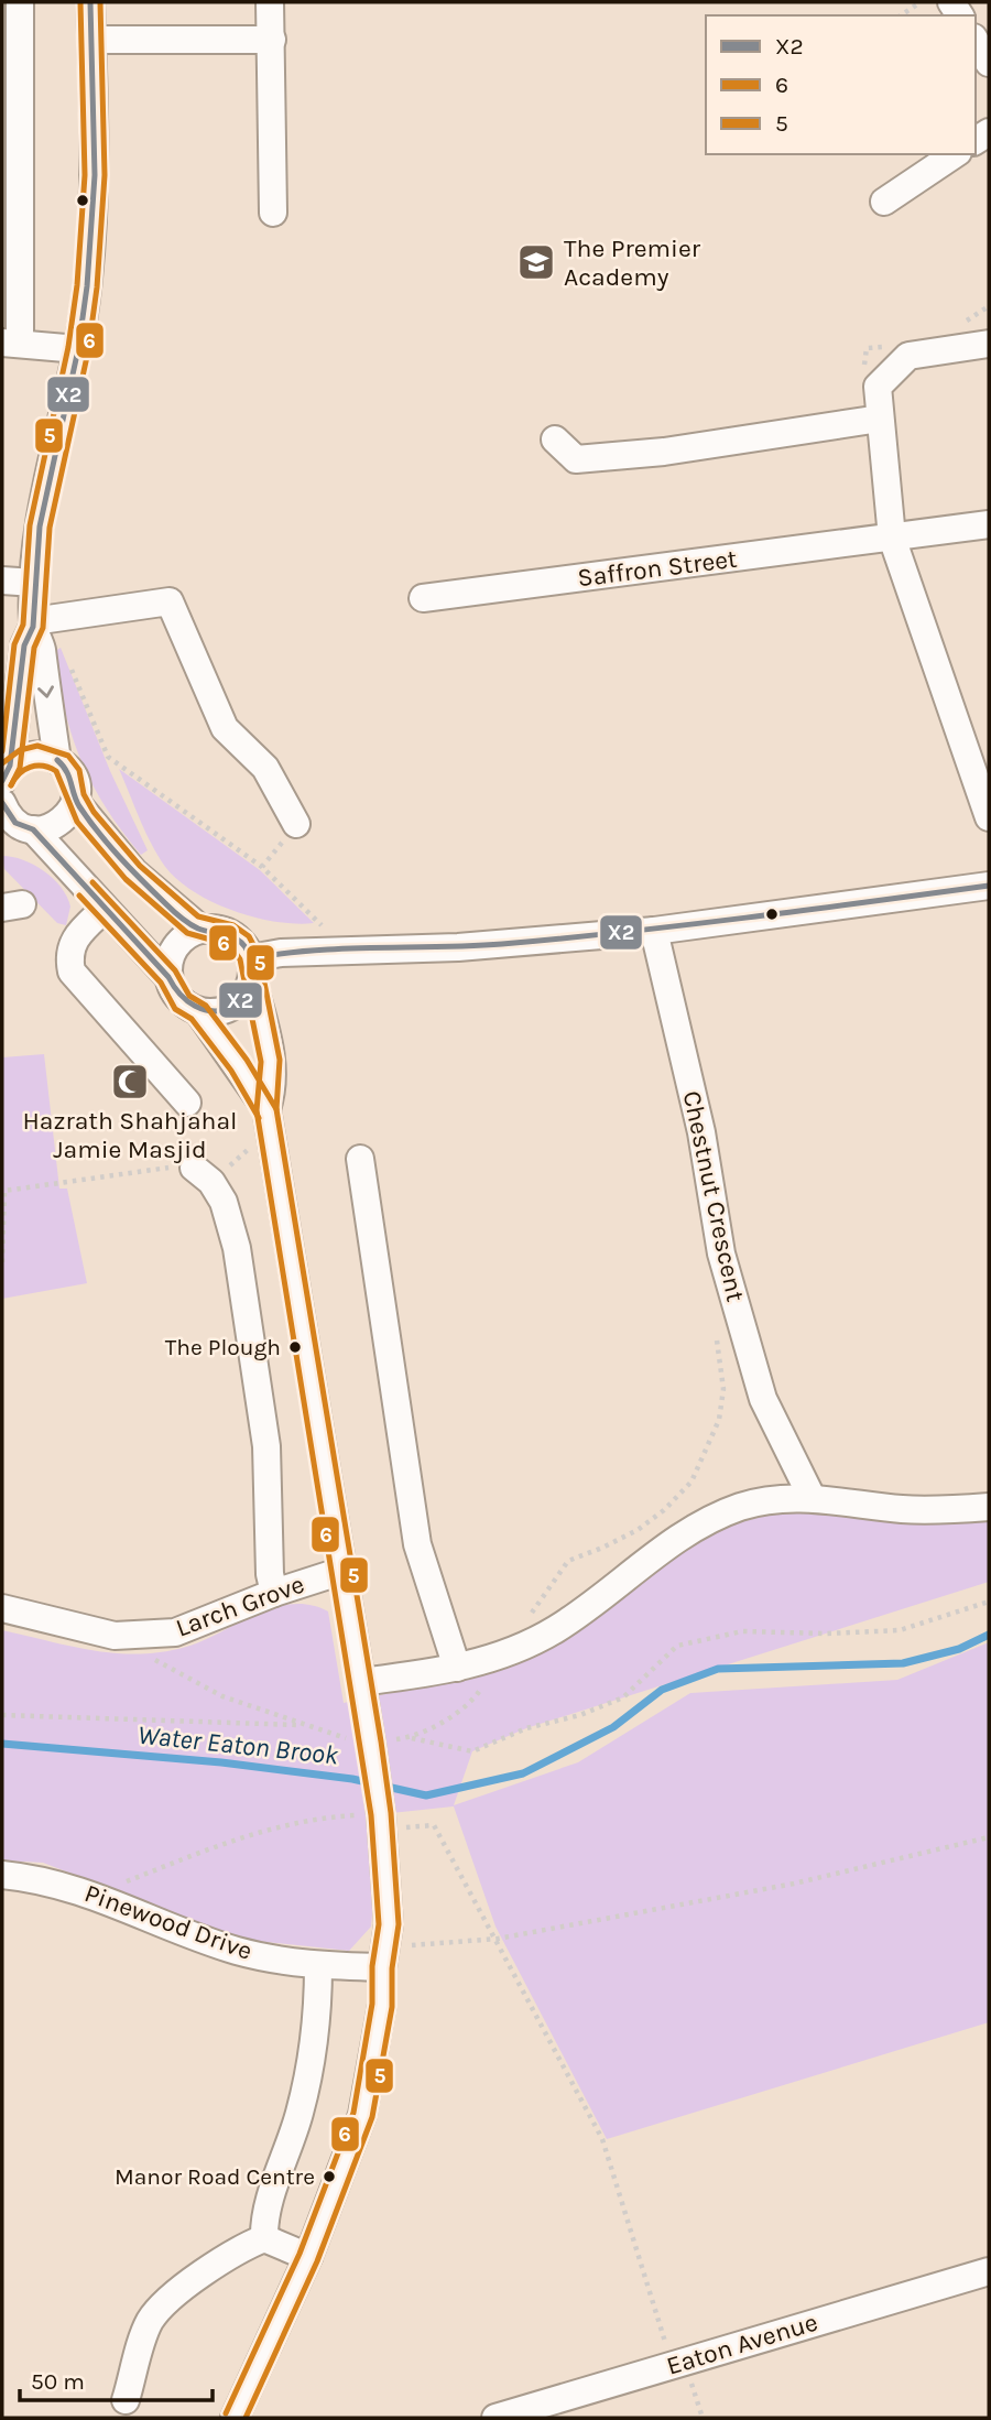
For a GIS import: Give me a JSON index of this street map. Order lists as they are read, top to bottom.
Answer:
{
  "streets": {
    "street": [
      "Saffron Street",
      "Chestnut Crescent",
      "Larch Grove",
      "Pinewood Drive",
      "Eaton Avenue"
    ]
  },
  "water": ["Water Eaton Brook"],
  "places": {
    "school or university": ["The Premier Academy"],
    "mosque": ["Hazrath Shahjahal Jamie Masjid"],
    "other": ["The Plough", "Manor Road Centre"]
  },
  "lines": ["transit line X2", "transit line 6", "transit line 5"],
  "legend": ["X2", "6", "5"],
  "scale_bar": "50 m"
}
